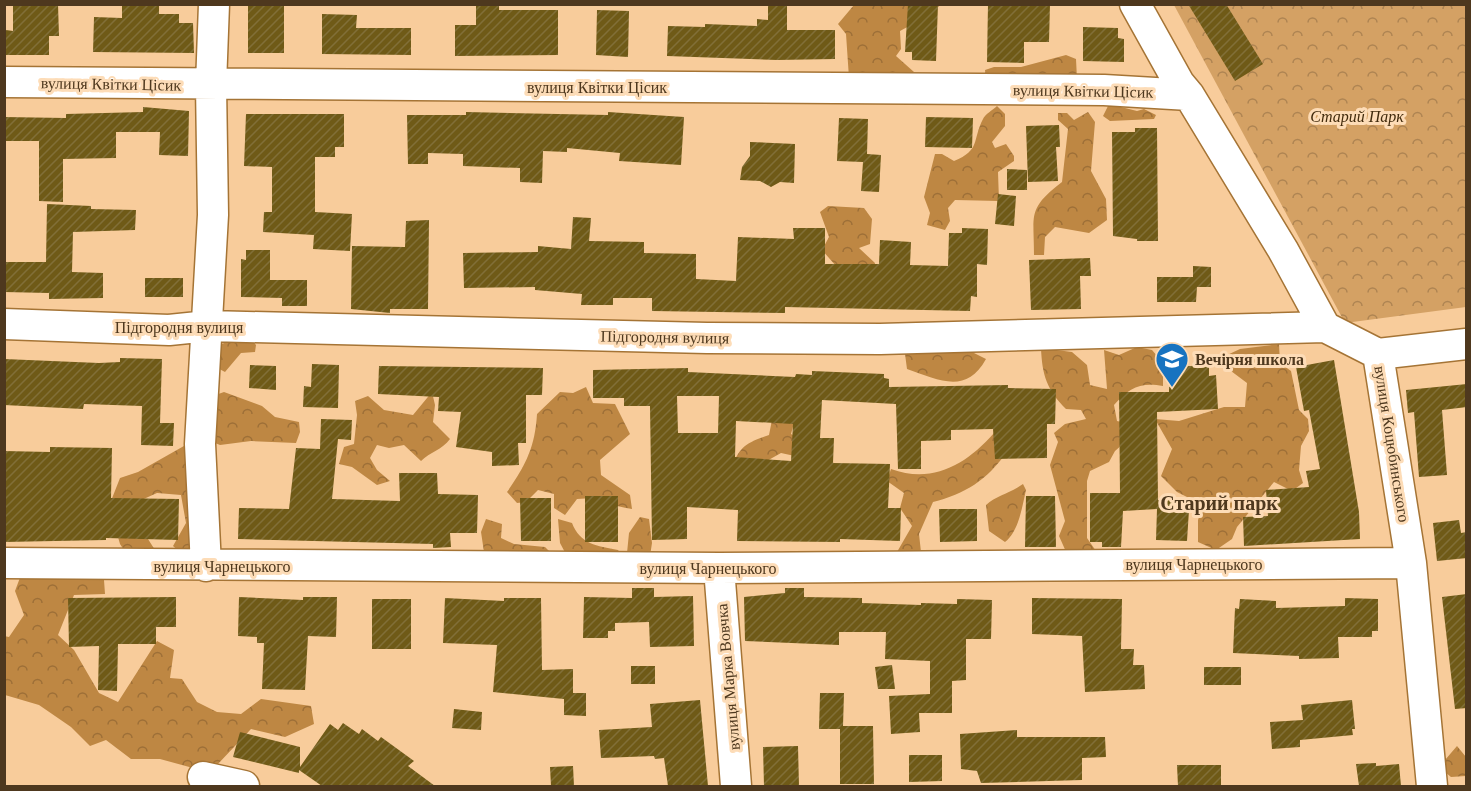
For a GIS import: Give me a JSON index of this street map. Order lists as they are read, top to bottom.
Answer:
{
  "streets": {
    "street": [
      "вулиця Квітки Цісик",
      "Підгородня вулиця",
      "вулиця Коцюбинського",
      "вулиця Чарнецького",
      "вулиця Марка Вовчка"
    ]
  },
  "crossings": [
    ["Підгородня вулиця", "вулиця Коцюбинського"],
    ["вулиця Коцюбинського", "вулиця Чарнецького"],
    ["вулиця Чарнецького", "вулиця Марка Вовчка"]
  ],
  "districts": ["Старий парк"],
  "parks": ["Старий Парк"],
  "places": {
    "school or university": ["Вечірня школа"]
  }
}
